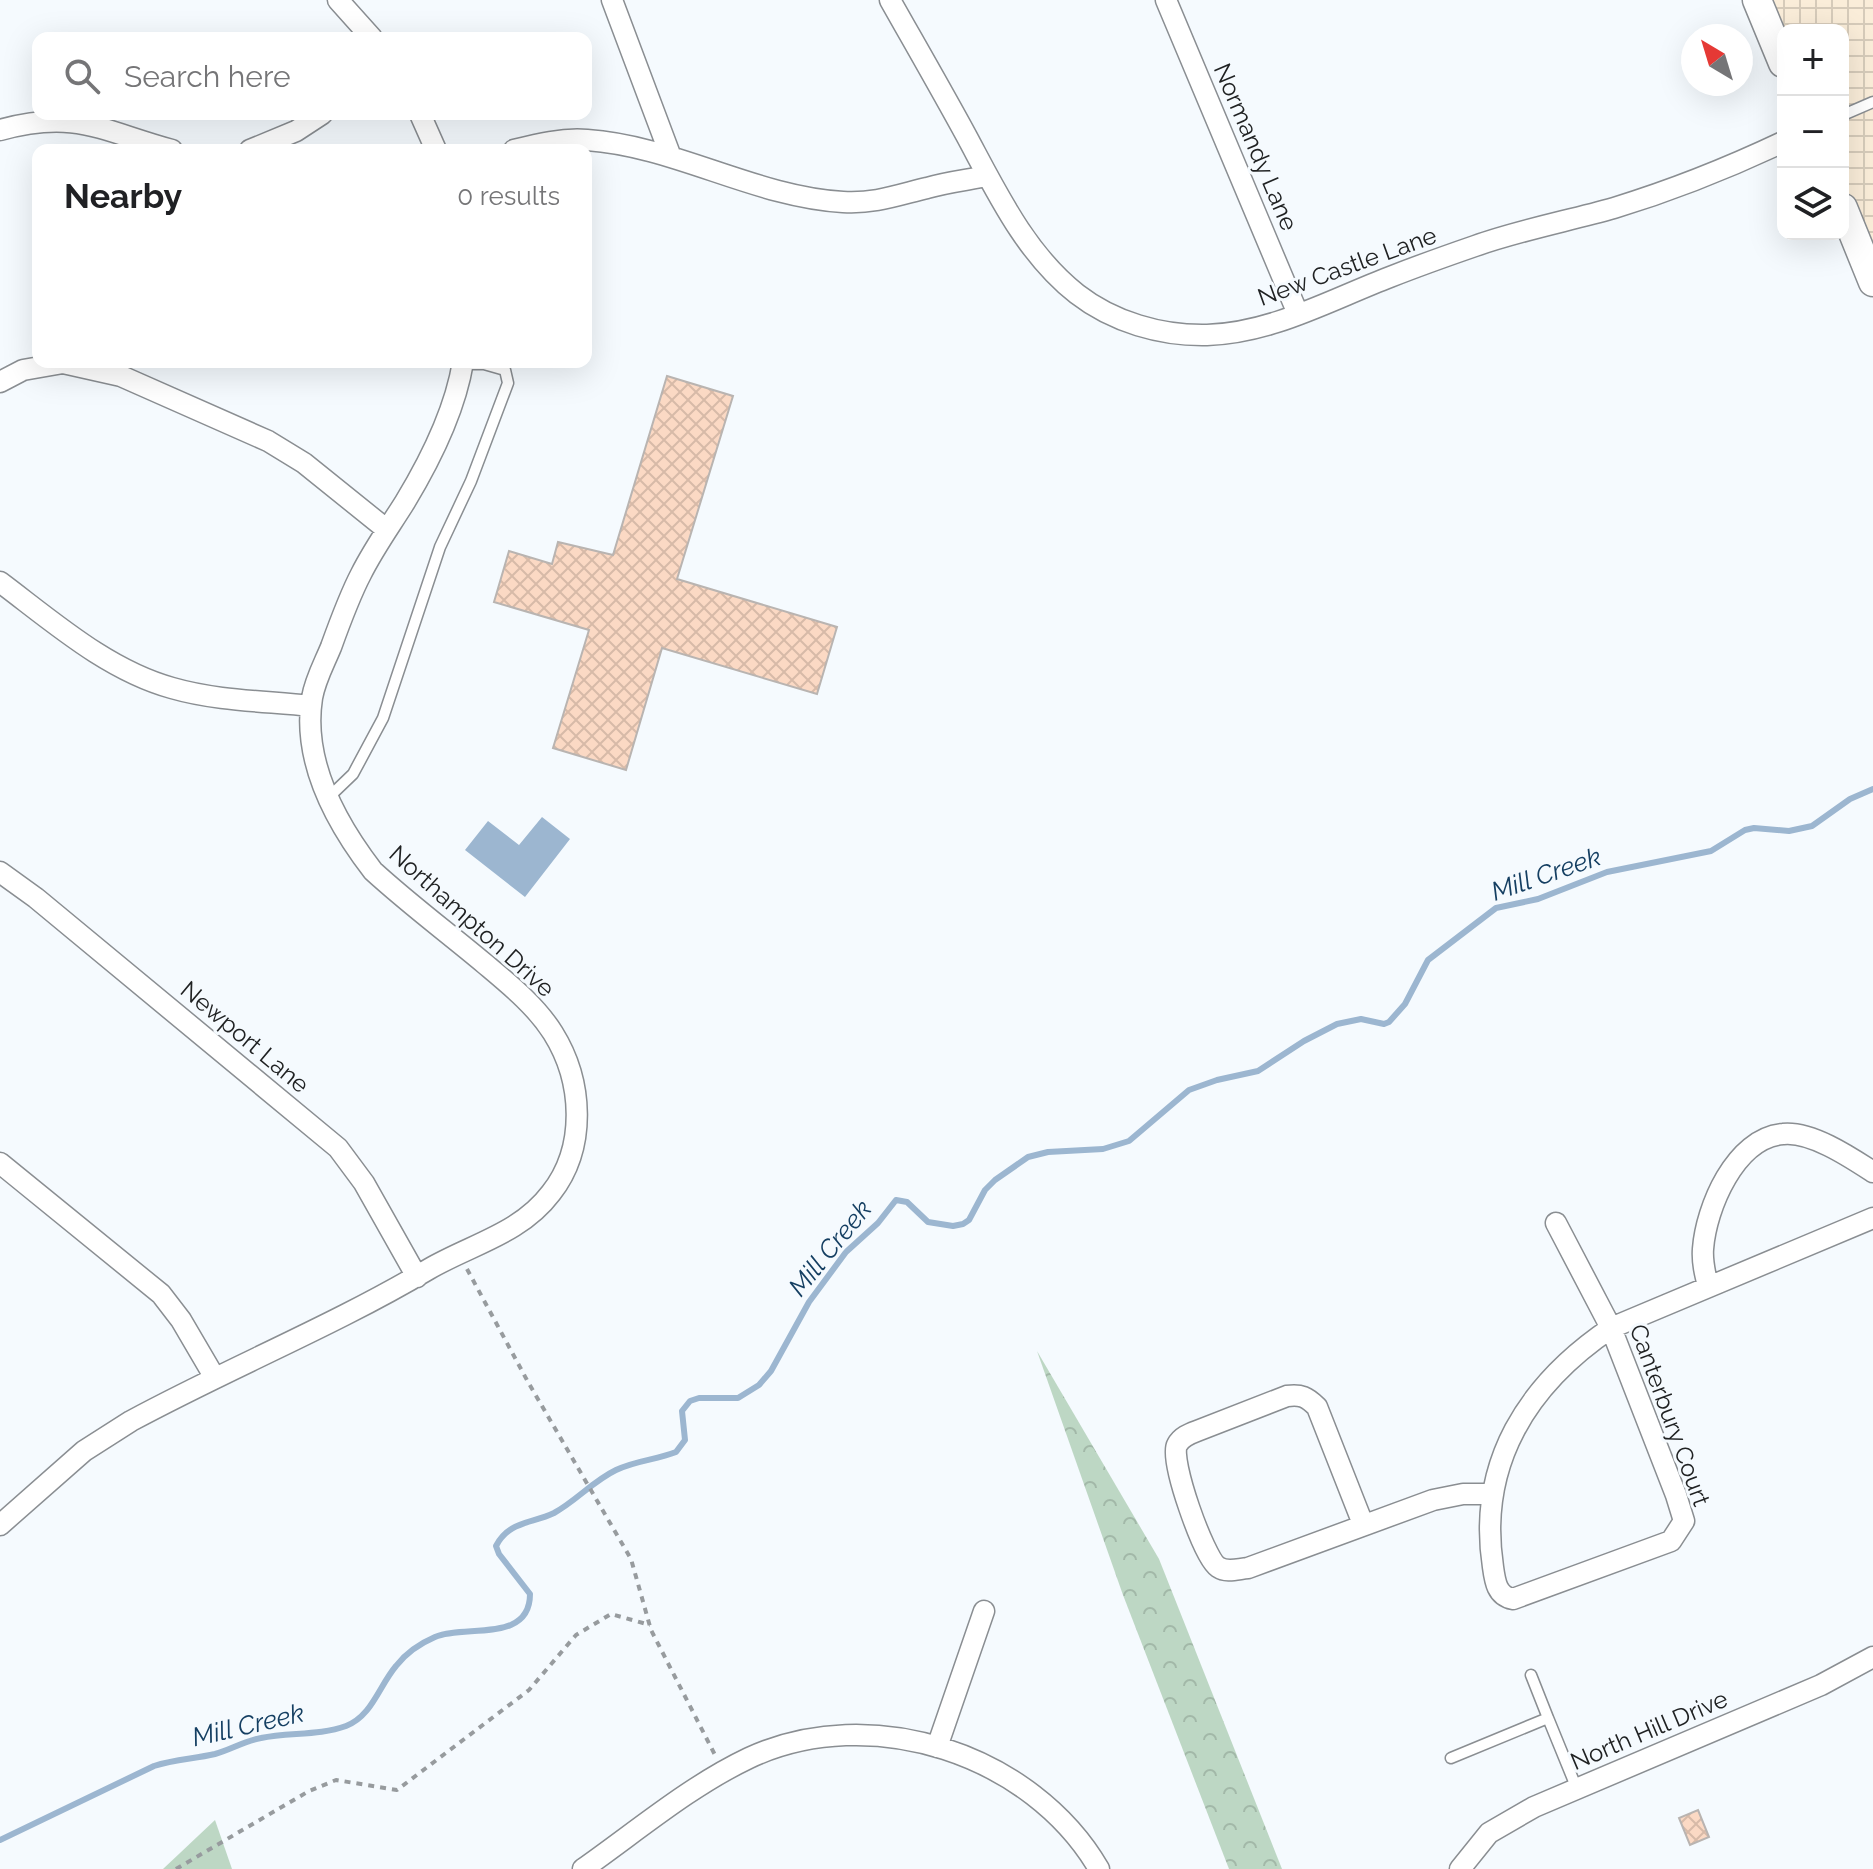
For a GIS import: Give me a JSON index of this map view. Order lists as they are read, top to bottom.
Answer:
{
  "streets": {
    "street": [
      "Normandy Lane",
      "New Castle Lane",
      "Northampton Drive",
      "Newport Lane",
      "Canterbury Court",
      "North Hill Drive"
    ]
  },
  "crossings": [
    ["Normandy Lane", "New Castle Lane"],
    ["Northampton Drive", "Newport Lane"]
  ],
  "water": ["Mill Creek"],
  "north": "top left",
  "page": {
    "map_buttons": ["+", "−"],
    "search": "Search here",
    "heading": ["Nearby", "0 results"]
  }
}
